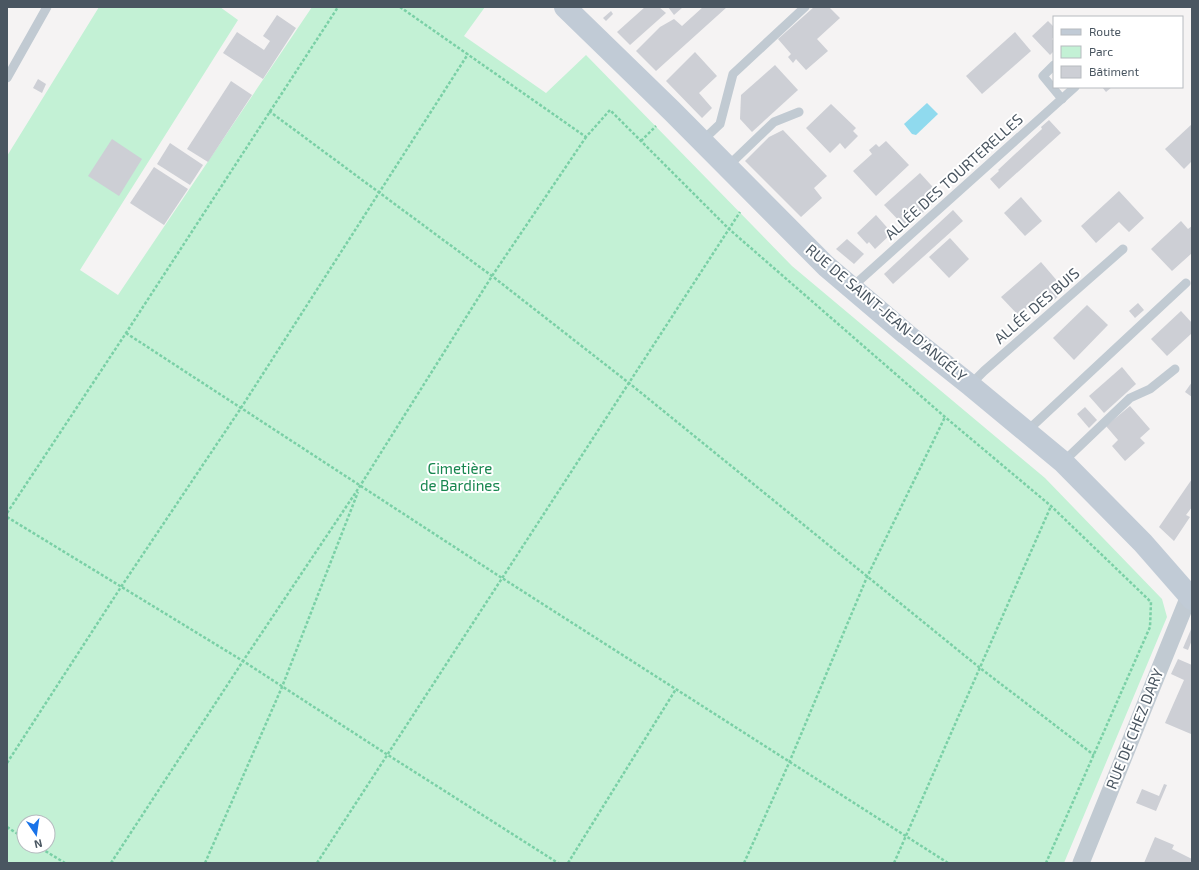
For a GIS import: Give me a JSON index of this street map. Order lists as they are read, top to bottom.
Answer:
{
  "streets": {
    "main road": ["RUE DE SAINT-JEAN-D'ANGÉLY"],
    "street": ["RUE DE CHEZ DARY"],
    "lane": ["ALLÉE DES TOURTERELLES", "ALLÉE DES BUIS"]
  },
  "crossings": [
    ["ALLÉE DES TOURTERELLES", "RUE DE SAINT-JEAN-D'ANGÉLY"],
    ["ALLÉE DES BUIS", "RUE DE SAINT-JEAN-D'ANGÉLY"],
    ["RUE DE SAINT-JEAN-D'ANGÉLY", "RUE DE CHEZ DARY"]
  ],
  "parks": ["Cimetière de Bardines"],
  "legend": ["Route", "Parc", "Bâtiment"],
  "north": "bottom"
}
